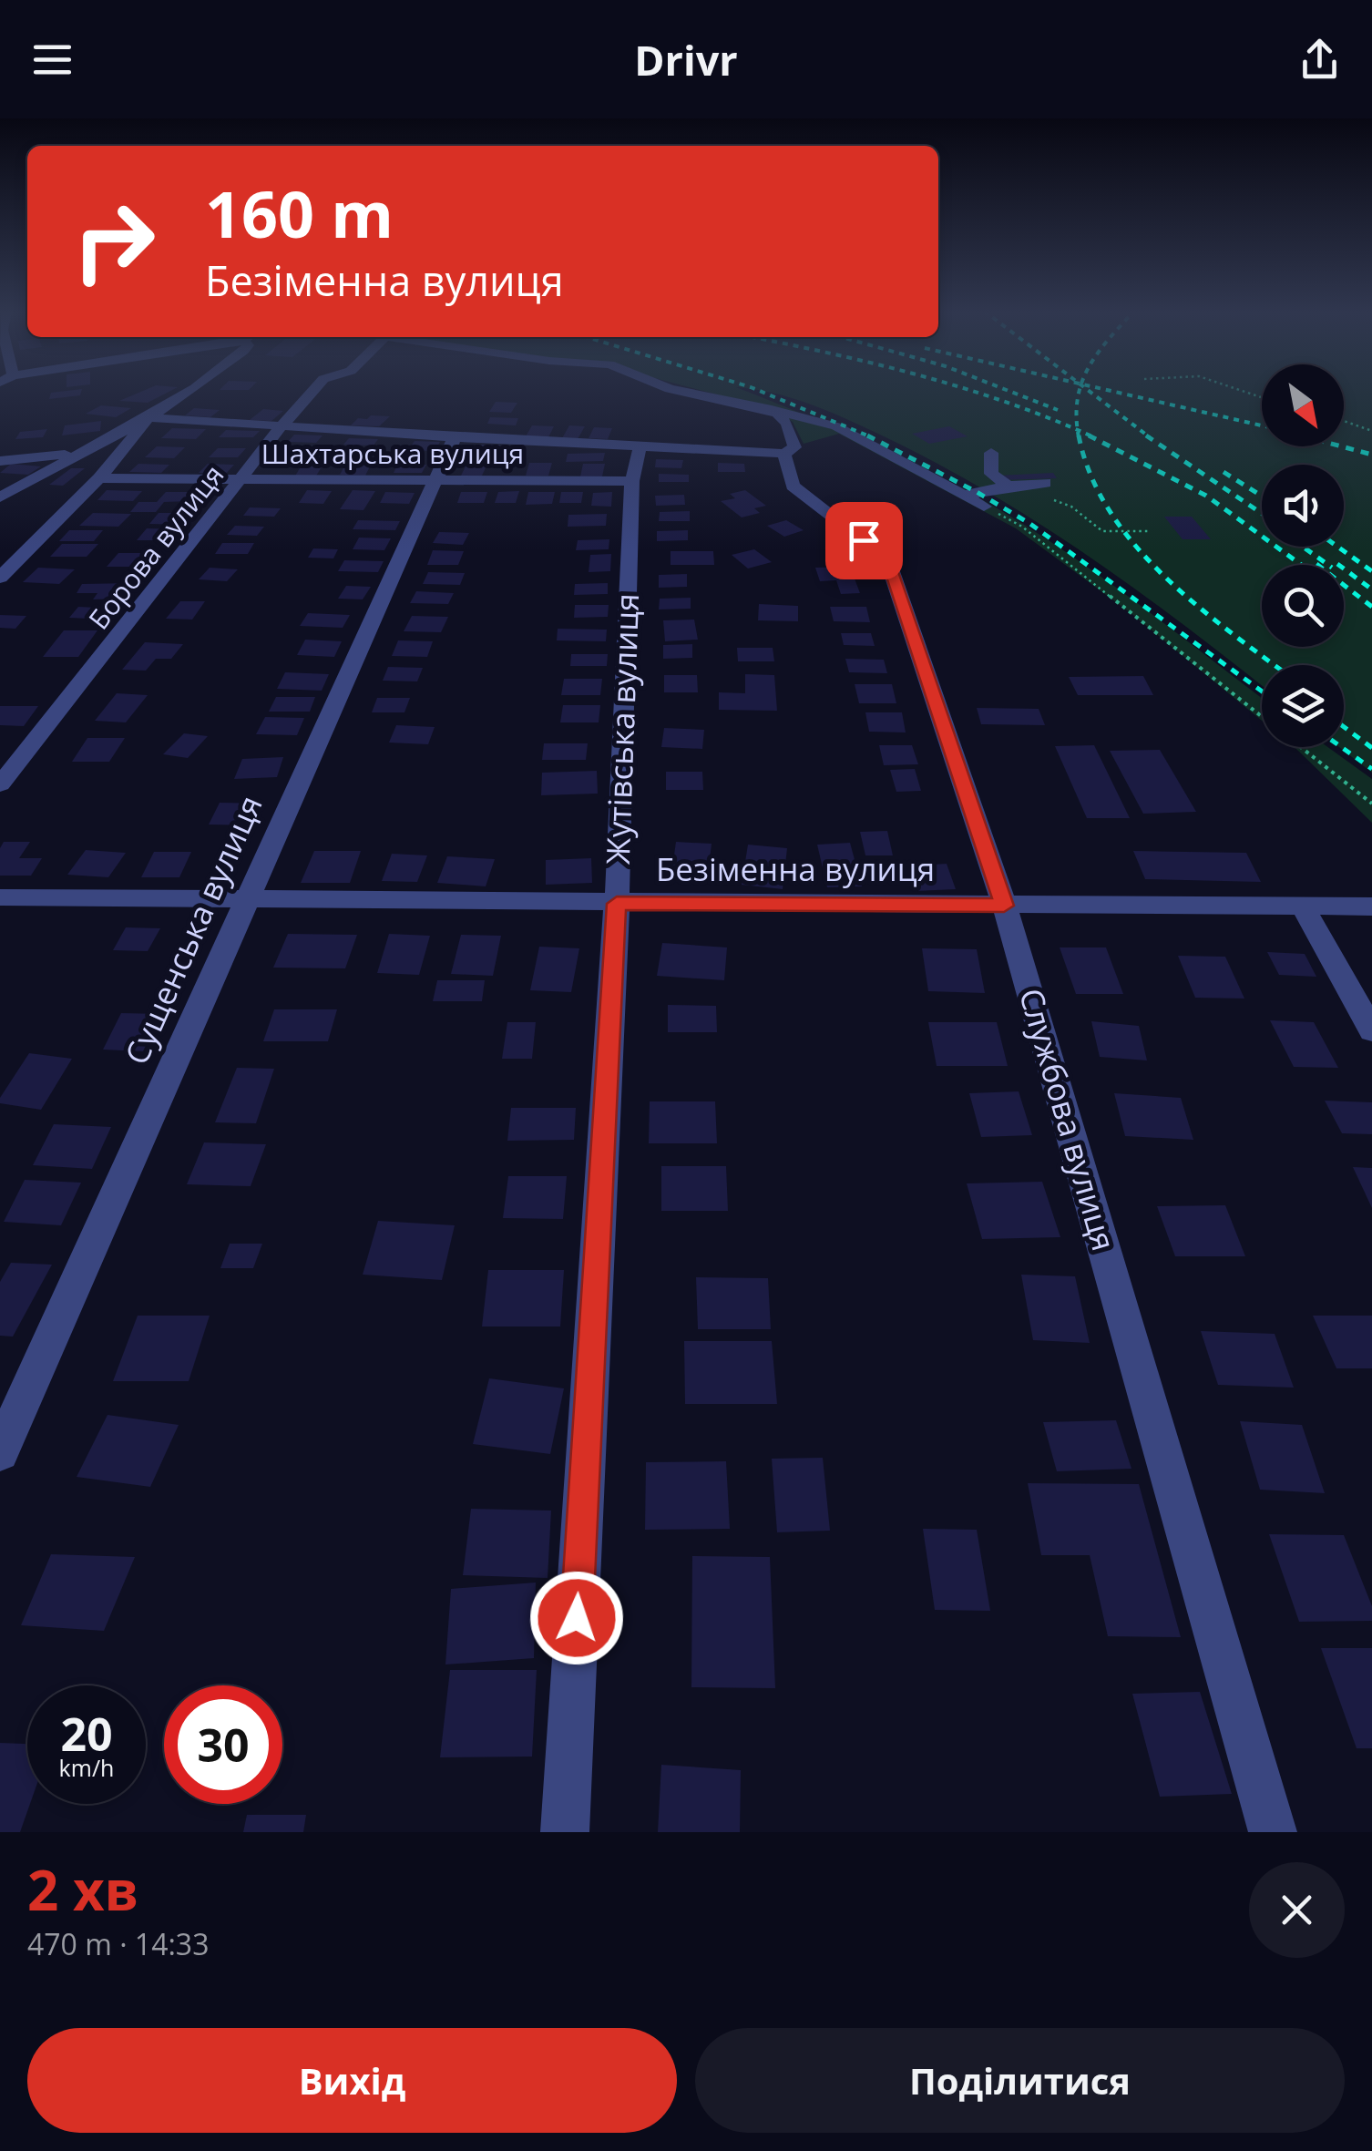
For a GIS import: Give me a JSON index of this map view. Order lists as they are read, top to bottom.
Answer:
{
  "streets": {
    "street": [
      "Шахтарська вулиця",
      "Борова вулиця",
      "Жутівська вулиця",
      "Безіменна вулиця",
      "Сущенська вулиця",
      "Службова вулиця"
    ]
  },
  "crossings": [
    ["Шахтарська вулиця", "Борова вулиця"],
    ["Шахтарська вулиця", "Жутівська вулиця"],
    ["Шахтарська вулиця", "Сущенська вулиця"],
    ["Жутівська вулиця", "Безіменна вулиця"],
    ["Безіменна вулиця", "Сущенська вулиця"],
    ["Безіменна вулиця", "Службова вулиця"]
  ],
  "north": "bottom right",
  "page": {
    "header": "Drivr",
    "turn": ["160 m", "Безіменна вулиця"],
    "speed": "20 km/h",
    "limit": "30",
    "heading": ["2 хв", "470 m · 14:33"],
    "buttons": ["Вихід", "Поділитися"]
  }
}
